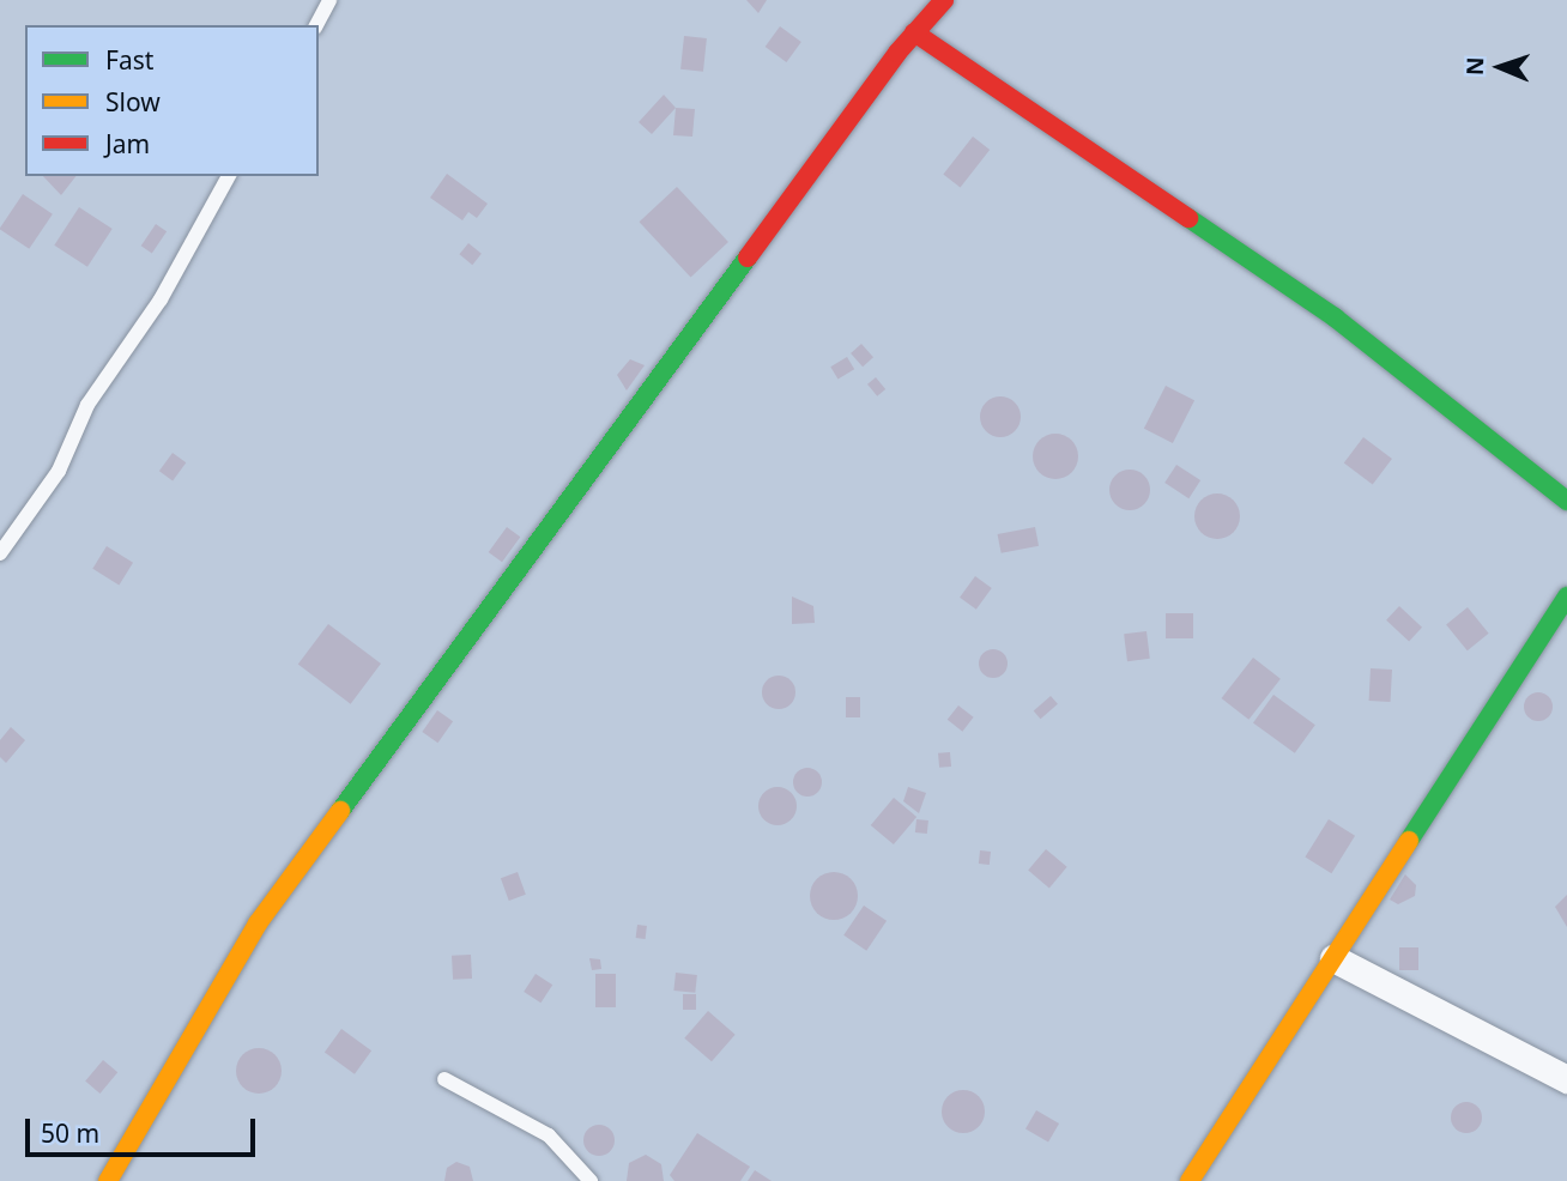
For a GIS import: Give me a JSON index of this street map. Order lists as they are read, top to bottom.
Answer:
{
  "legend": ["Fast", "Slow", "Jam"],
  "scale_bar": "50 m",
  "north": "left"
}
